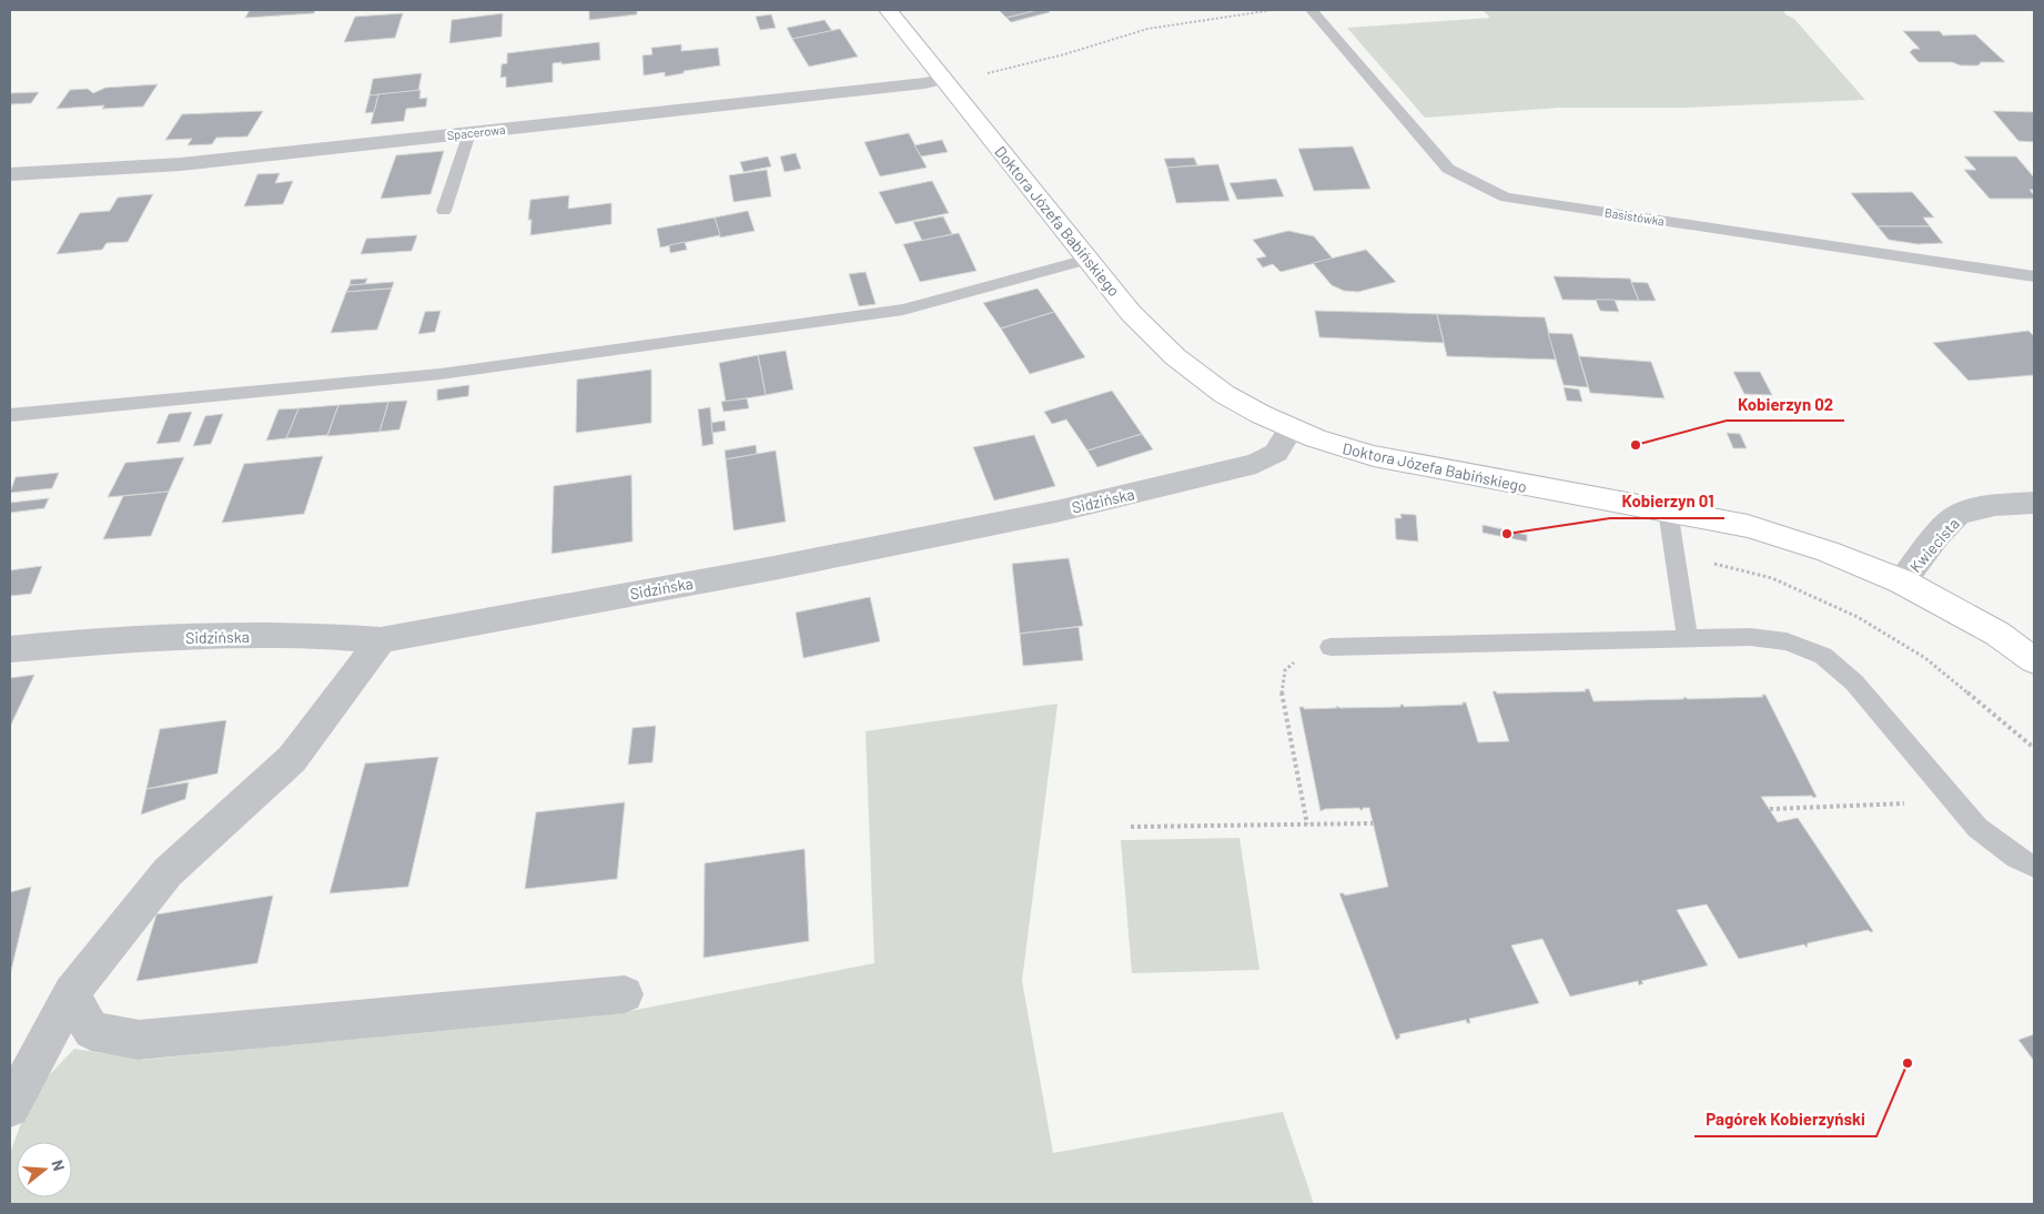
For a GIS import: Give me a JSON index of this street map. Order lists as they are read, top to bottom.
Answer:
{
  "streets": {
    "street": [
      "Spacerowa",
      "Doktora Józefa Babińskiego",
      "Sidzińska",
      "Kwiecista"
    ],
    "lane": ["Basistówka"]
  },
  "crossings": [
    ["Spacerowa", "Doktora Józefa Babińskiego"],
    ["Doktora Józefa Babińskiego", "Sidzińska"],
    ["Doktora Józefa Babińskiego", "Kwiecista"]
  ],
  "places": ["Kobierzyn 02", "Kobierzyn 01", "Pagórek Kobierzyński"],
  "north": "right"
}
